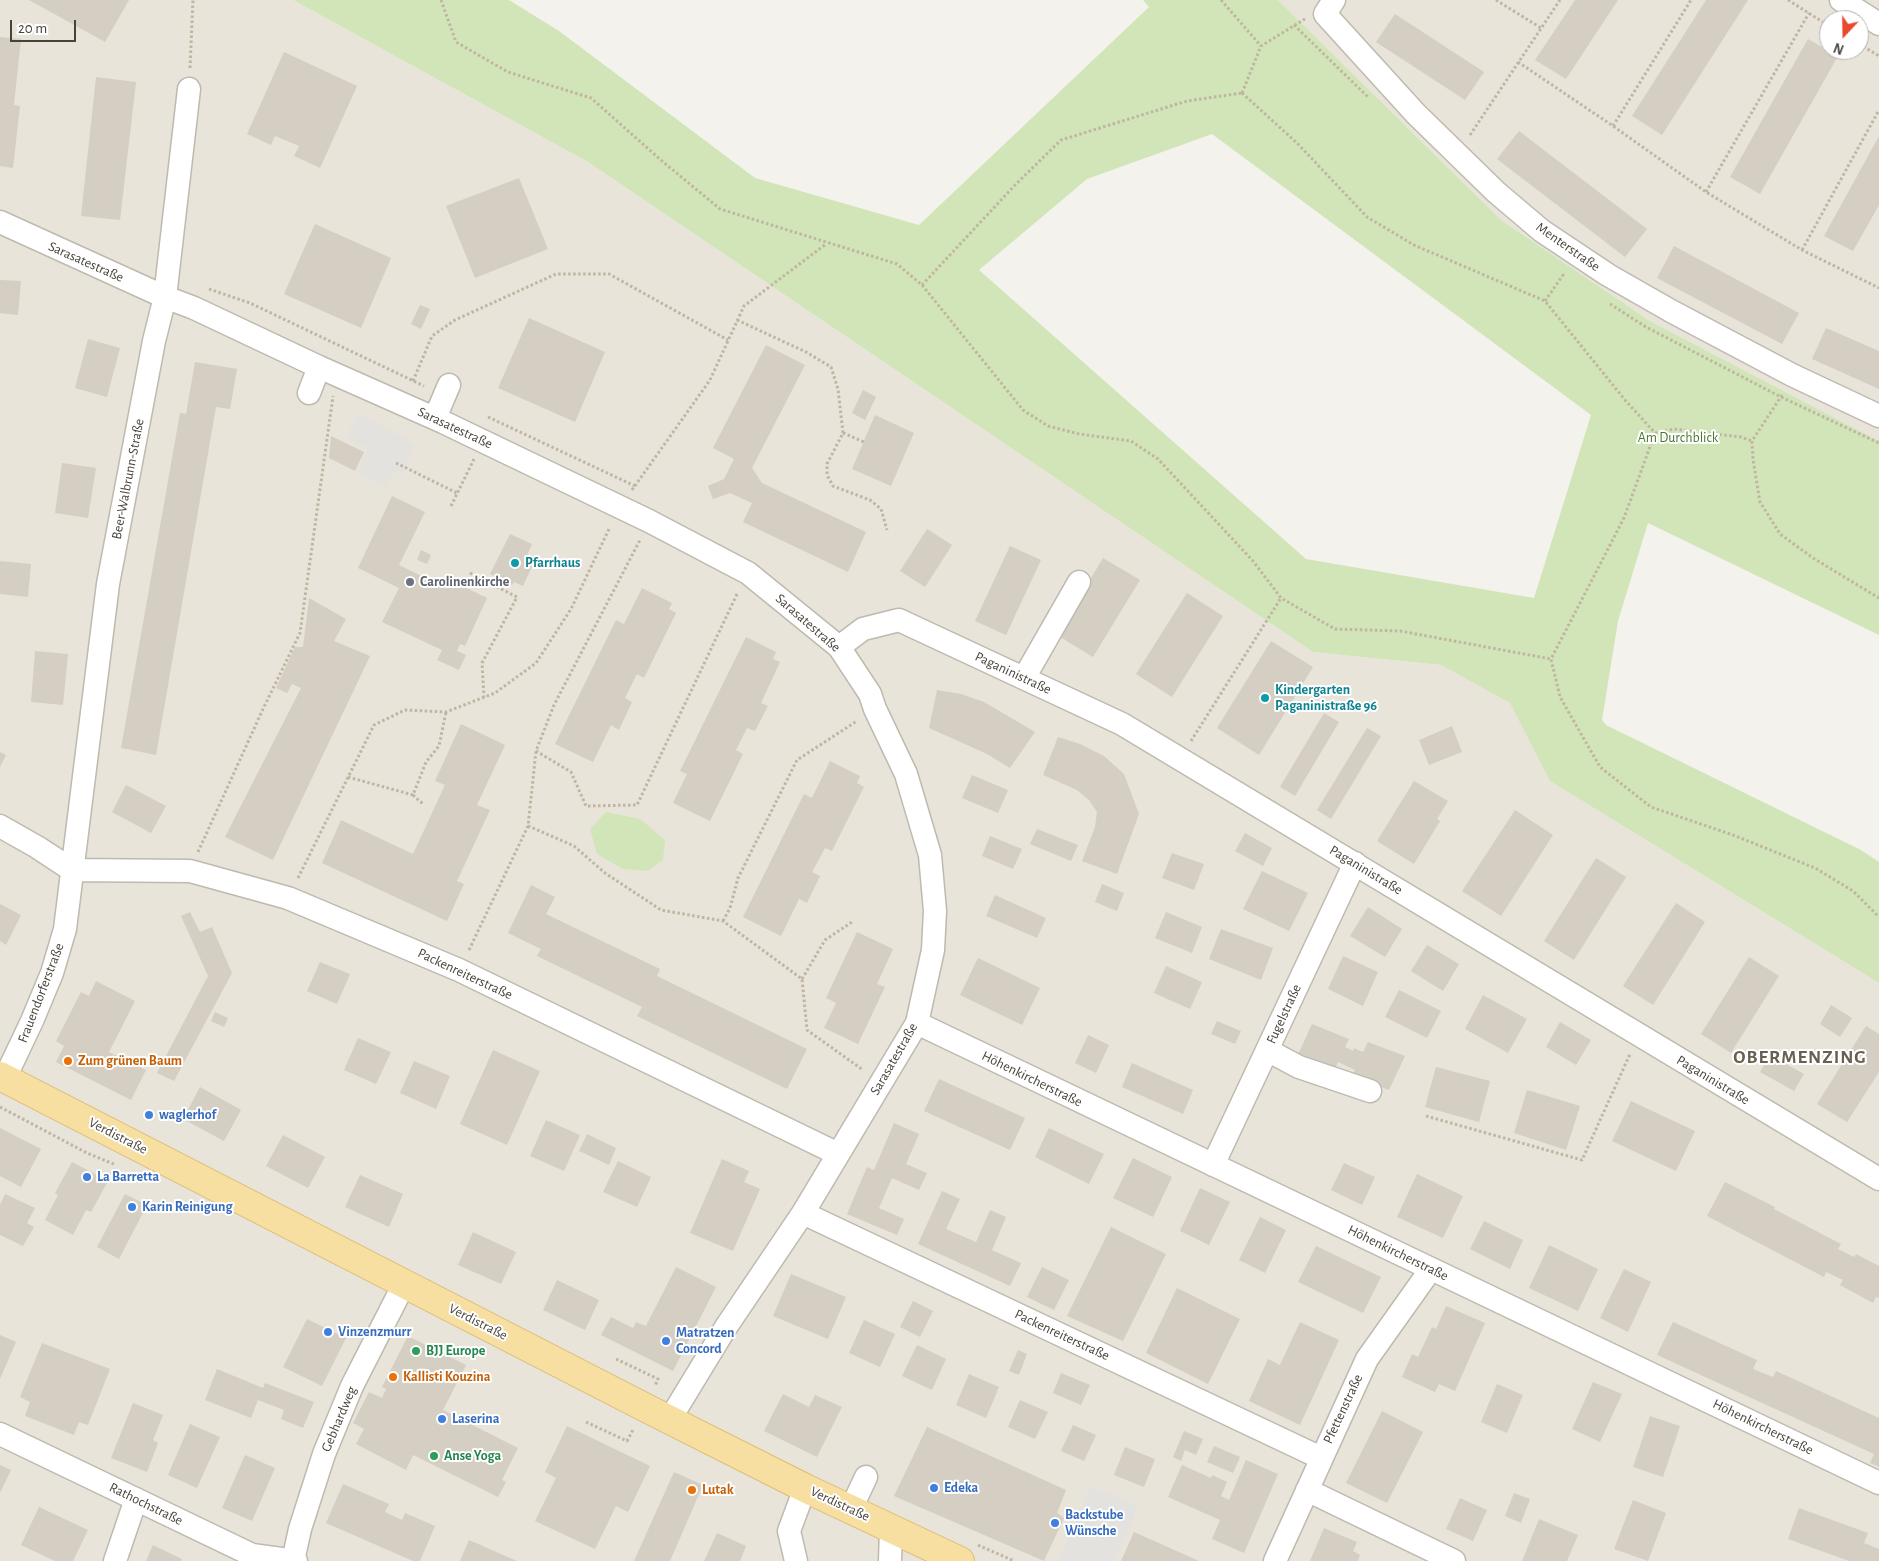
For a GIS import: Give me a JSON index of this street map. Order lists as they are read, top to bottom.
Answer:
{
  "streets": {
    "main road": ["Verdistraße"],
    "street": [
      "Menterstraße",
      "Sarasatestraße",
      "Beer-Walbrunn-Straße",
      "Paganinistraße",
      "Packenreiterstraße",
      "Frauendorferstraße",
      "Fugelstraße",
      "Höhenkircherstraße",
      "Pfettenstraße",
      "Gebhardweg",
      "Rathochstraße"
    ]
  },
  "crossings": [
    ["Sarasatestraße", "Beer-Walbrunn-Straße"],
    ["Sarasatestraße", "Paganinistraße"],
    ["Sarasatestraße", "Packenreiterstraße"],
    ["Sarasatestraße", "Höhenkircherstraße"],
    ["Sarasatestraße", "Verdistraße"],
    ["Beer-Walbrunn-Straße", "Packenreiterstraße"],
    ["Beer-Walbrunn-Straße", "Frauendorferstraße"],
    ["Paganinistraße", "Fugelstraße"],
    ["Packenreiterstraße", "Frauendorferstraße"],
    ["Packenreiterstraße", "Pfettenstraße"],
    ["Frauendorferstraße", "Verdistraße"],
    ["Fugelstraße", "Höhenkircherstraße"],
    ["Höhenkircherstraße", "Pfettenstraße"],
    ["Verdistraße", "Gebhardweg"],
    ["Gebhardweg", "Rathochstraße"]
  ],
  "districts": ["OBERMENZING"],
  "parks": ["Am Durchblick"],
  "places": [
    "Pfarrhaus",
    "Carolinenkirche",
    "Kindergarten Paganinistraße 96",
    "Zum grünen Baum",
    "waglerhof",
    "La Barretta",
    "Karin Reinigung",
    "Vinzenzmurr",
    "Matratzen Concord",
    "BJJ Europe",
    "Kallisti Kouzina",
    "Laserina",
    "Anse Yoga",
    "Edeka",
    "Lutak",
    "Backstube Wünsche"
  ],
  "scale_bar": "20 m",
  "north": "bottom"
}
